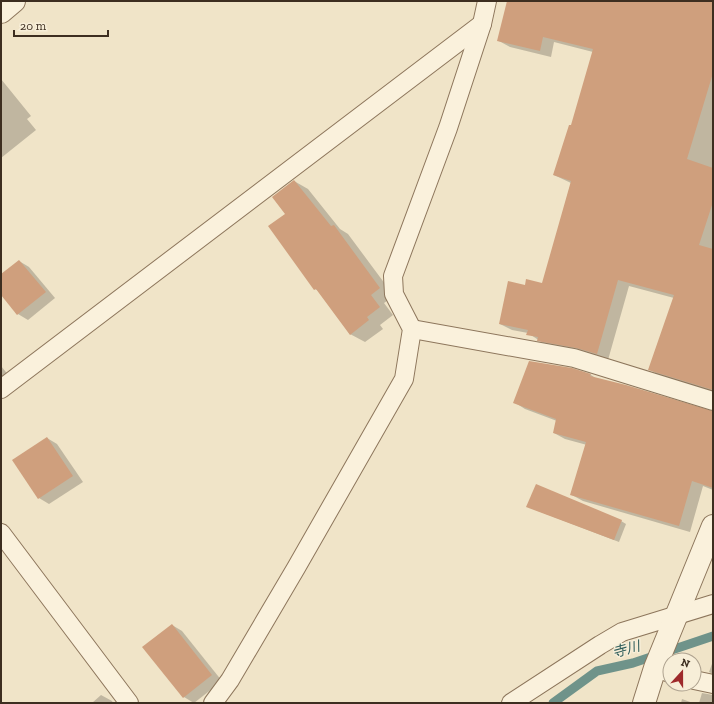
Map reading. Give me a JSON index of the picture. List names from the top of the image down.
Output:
{
  "water": ["寺川"],
  "scale_bar": "20 m",
  "north": "top"
}
